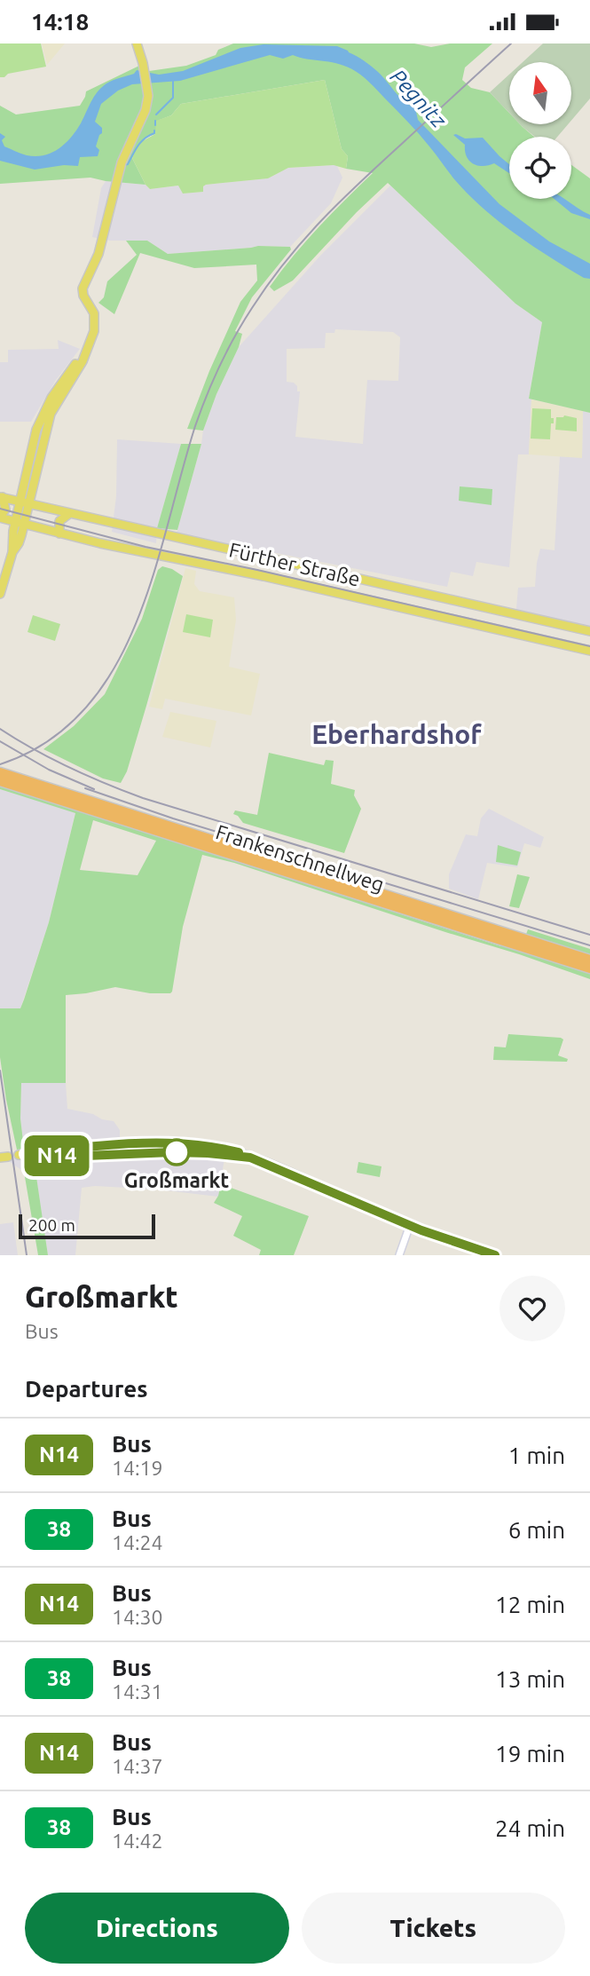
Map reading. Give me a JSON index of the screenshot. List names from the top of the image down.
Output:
{
  "streets": {
    "highway": ["Frankenschnellweg"],
    "main road": ["Fürther Straße"]
  },
  "districts": ["Eberhardshof"],
  "water": ["Pegnitz"],
  "places": ["Großmarkt"],
  "lines": ["bus line N14"],
  "scale_bar": "200 m",
  "north": "top",
  "page": {
    "status": "14:18",
    "on_map": "N14",
    "scale": "200 m",
    "heading": [
      ["Großmarkt", "Bus"],
      "Departures"
    ],
    "list": [
      {
        "mark": "N14",
        "name": "Bus",
        "note": "14:19",
        "value": "1 min"
      },
      {
        "mark": "38",
        "name": "Bus",
        "note": "14:24",
        "value": "6 min"
      },
      {
        "mark": "N14",
        "name": "Bus",
        "note": "14:30",
        "value": "12 min"
      },
      {
        "mark": "38",
        "name": "Bus",
        "note": "14:31",
        "value": "13 min"
      },
      {
        "mark": "N14",
        "name": "Bus",
        "note": "14:37",
        "value": "19 min"
      },
      {
        "mark": "38",
        "name": "Bus",
        "note": "14:42",
        "value": "24 min"
      }
    ],
    "buttons": ["Directions", "Tickets"]
  }
}
